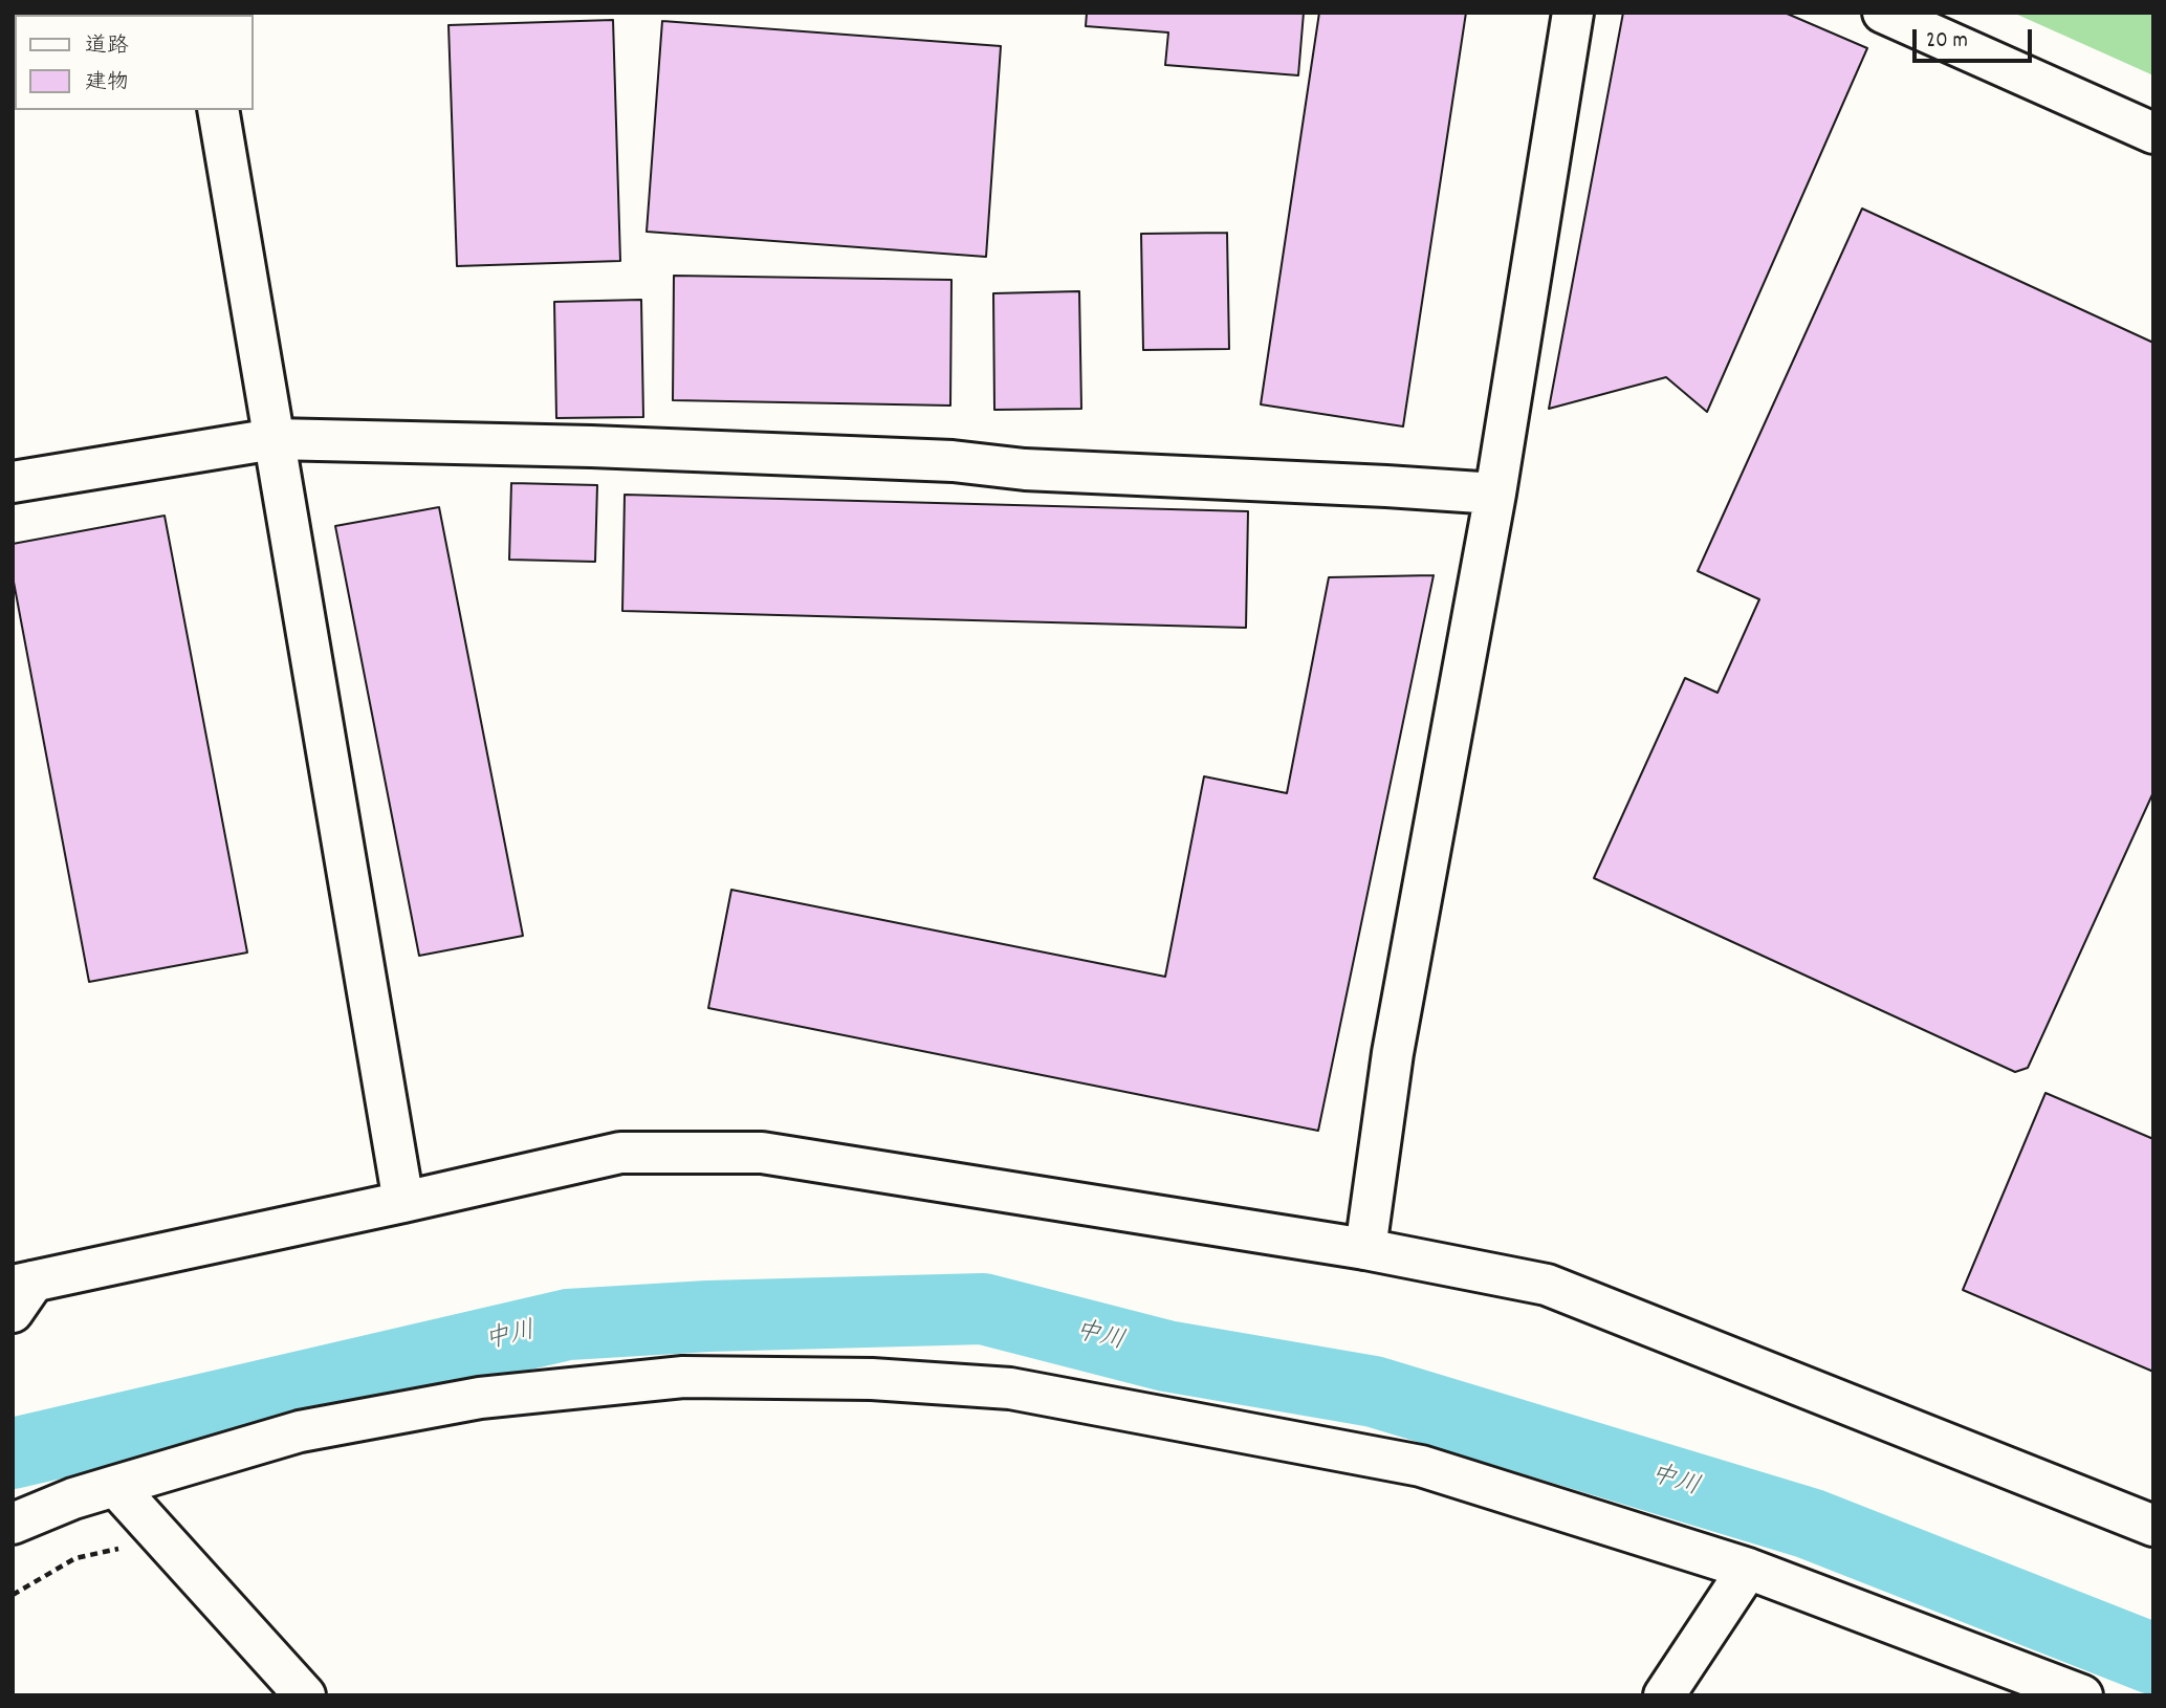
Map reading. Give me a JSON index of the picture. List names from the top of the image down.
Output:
{
  "water": ["中川"],
  "legend": ["道路", "建物"],
  "scale_bar": "20 m"
}
